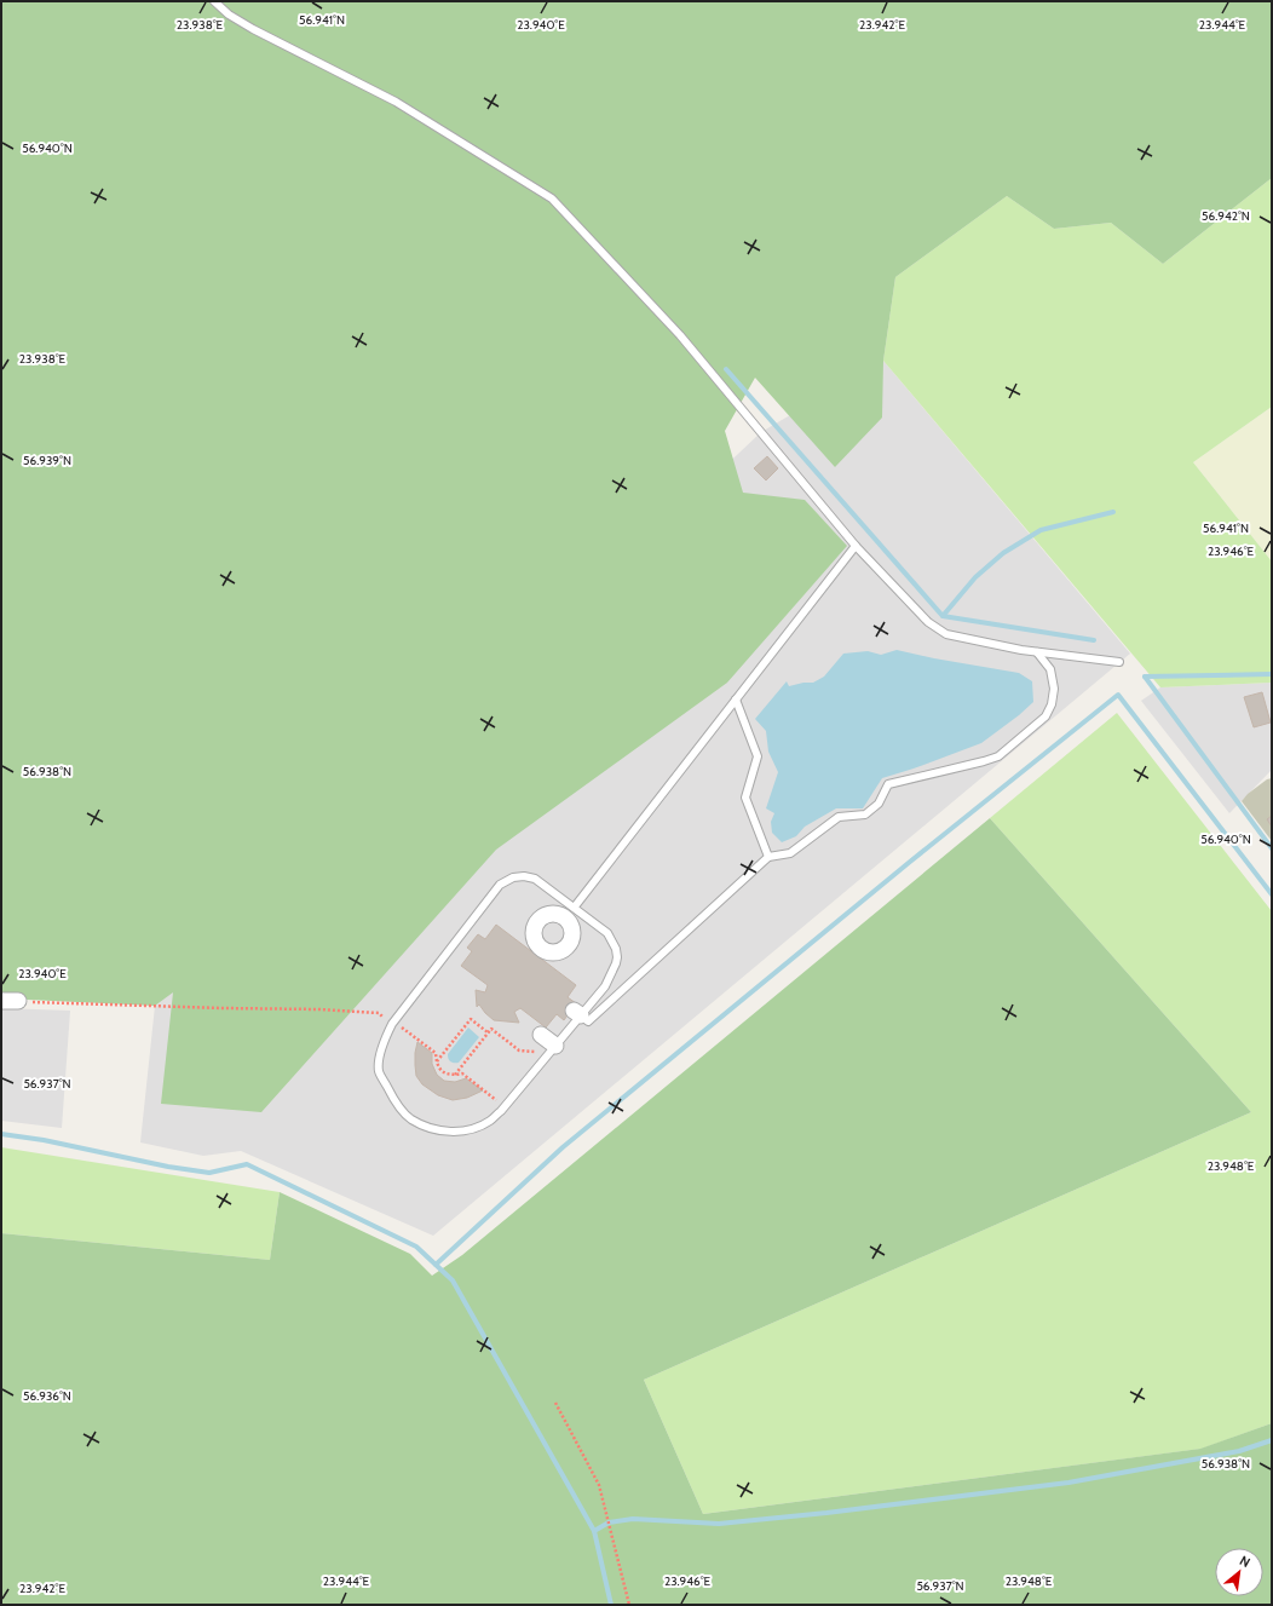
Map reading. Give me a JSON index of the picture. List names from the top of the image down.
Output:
{
  "north": "top right",
  "coordinates": [
    "56.941°N",
    "23.938°E",
    "23.940°E",
    "23.942°E",
    "23.944°E",
    "56.940°N",
    "56.942°N",
    "56.939°N",
    "23.946°E",
    "56.938°N",
    "56.937°N",
    "23.948°E",
    "56.936°N"
  ]
}
